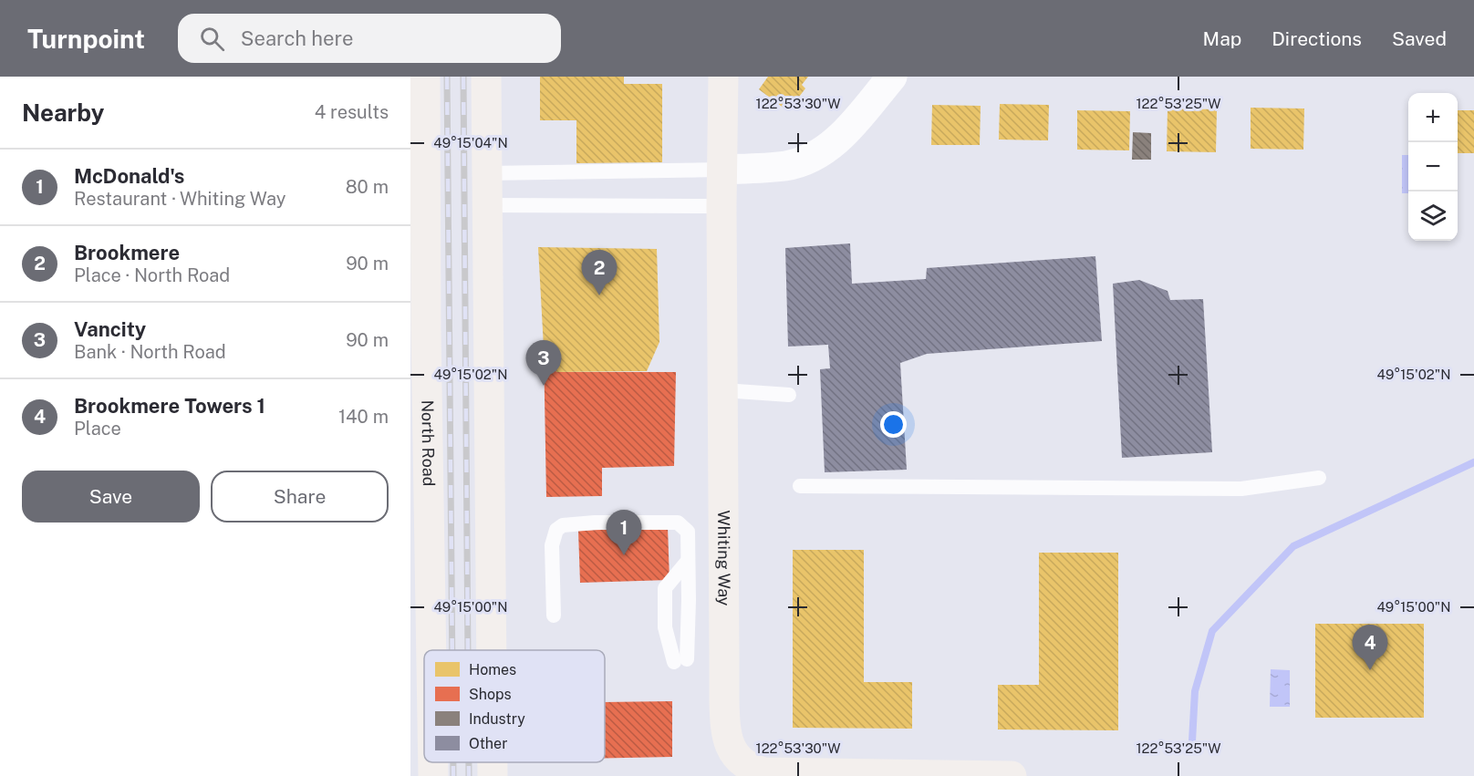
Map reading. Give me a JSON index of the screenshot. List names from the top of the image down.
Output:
{
  "streets": {
    "main road": ["North Road", "Whiting Way"]
  },
  "legend": [
    "Homes",
    "Shops",
    "Industry",
    "Other"
  ],
  "page": {
    "header": "Turnpoint",
    "search": "Search here",
    "nav": ["Map", "Directions", "Saved"],
    "heading": ["Nearby", "4 results"],
    "map_buttons": ["+", "−"],
    "list": [
      {
        "mark": "1",
        "name": "McDonald's",
        "note": "Restaurant · Whiting Way",
        "value": "80 m"
      },
      {
        "mark": "2",
        "name": "Brookmere",
        "note": "Place · North Road",
        "value": "90 m"
      },
      {
        "mark": "3",
        "name": "Vancity",
        "note": "Bank · North Road",
        "value": "90 m"
      },
      {
        "mark": "4",
        "name": "Brookmere Towers 1",
        "note": "Place",
        "value": "140 m"
      }
    ],
    "pins": [
      "2",
      "3",
      "1",
      "4"
    ],
    "buttons": ["Save", "Share"]
  },
  "coordinates": [
    "122°53'30\"W",
    "122°53'25\"W",
    "49°15'04\"N",
    "49°15'02\"N",
    "49°15'00\"N"
  ]
}
